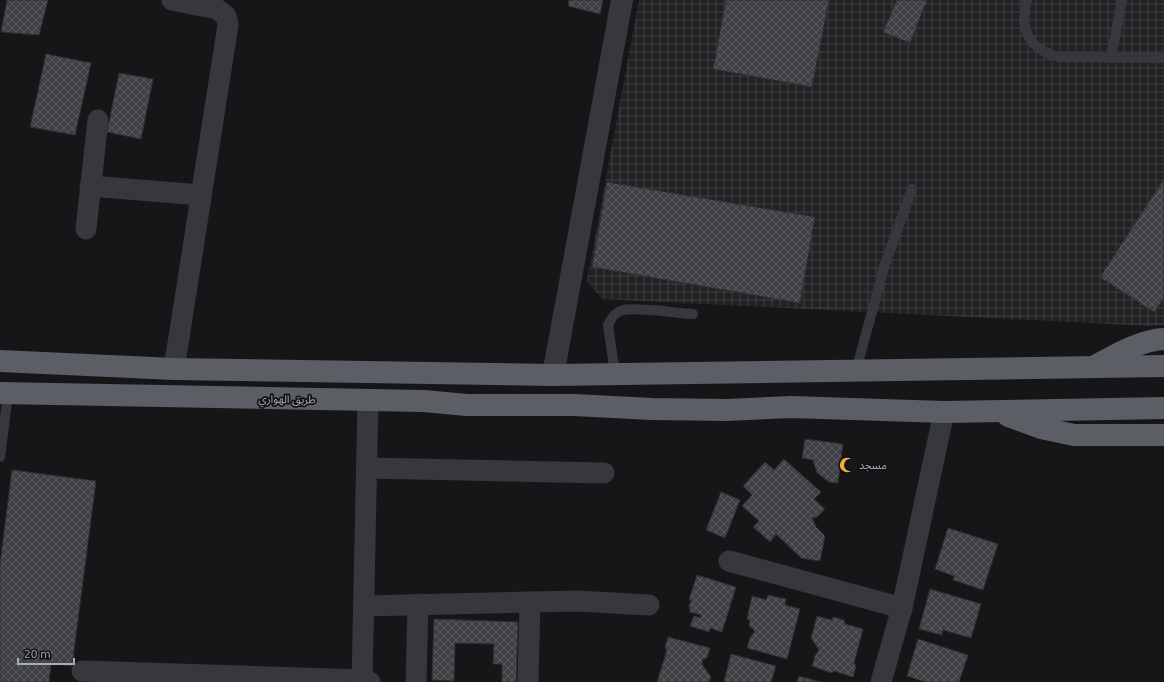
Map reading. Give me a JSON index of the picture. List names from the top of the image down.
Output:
{
  "streets": {
    "highway": ["طريق الهواري"]
  },
  "places": {
    "mosque": ["مسجد"]
  },
  "scale_bar": "20 m"
}
